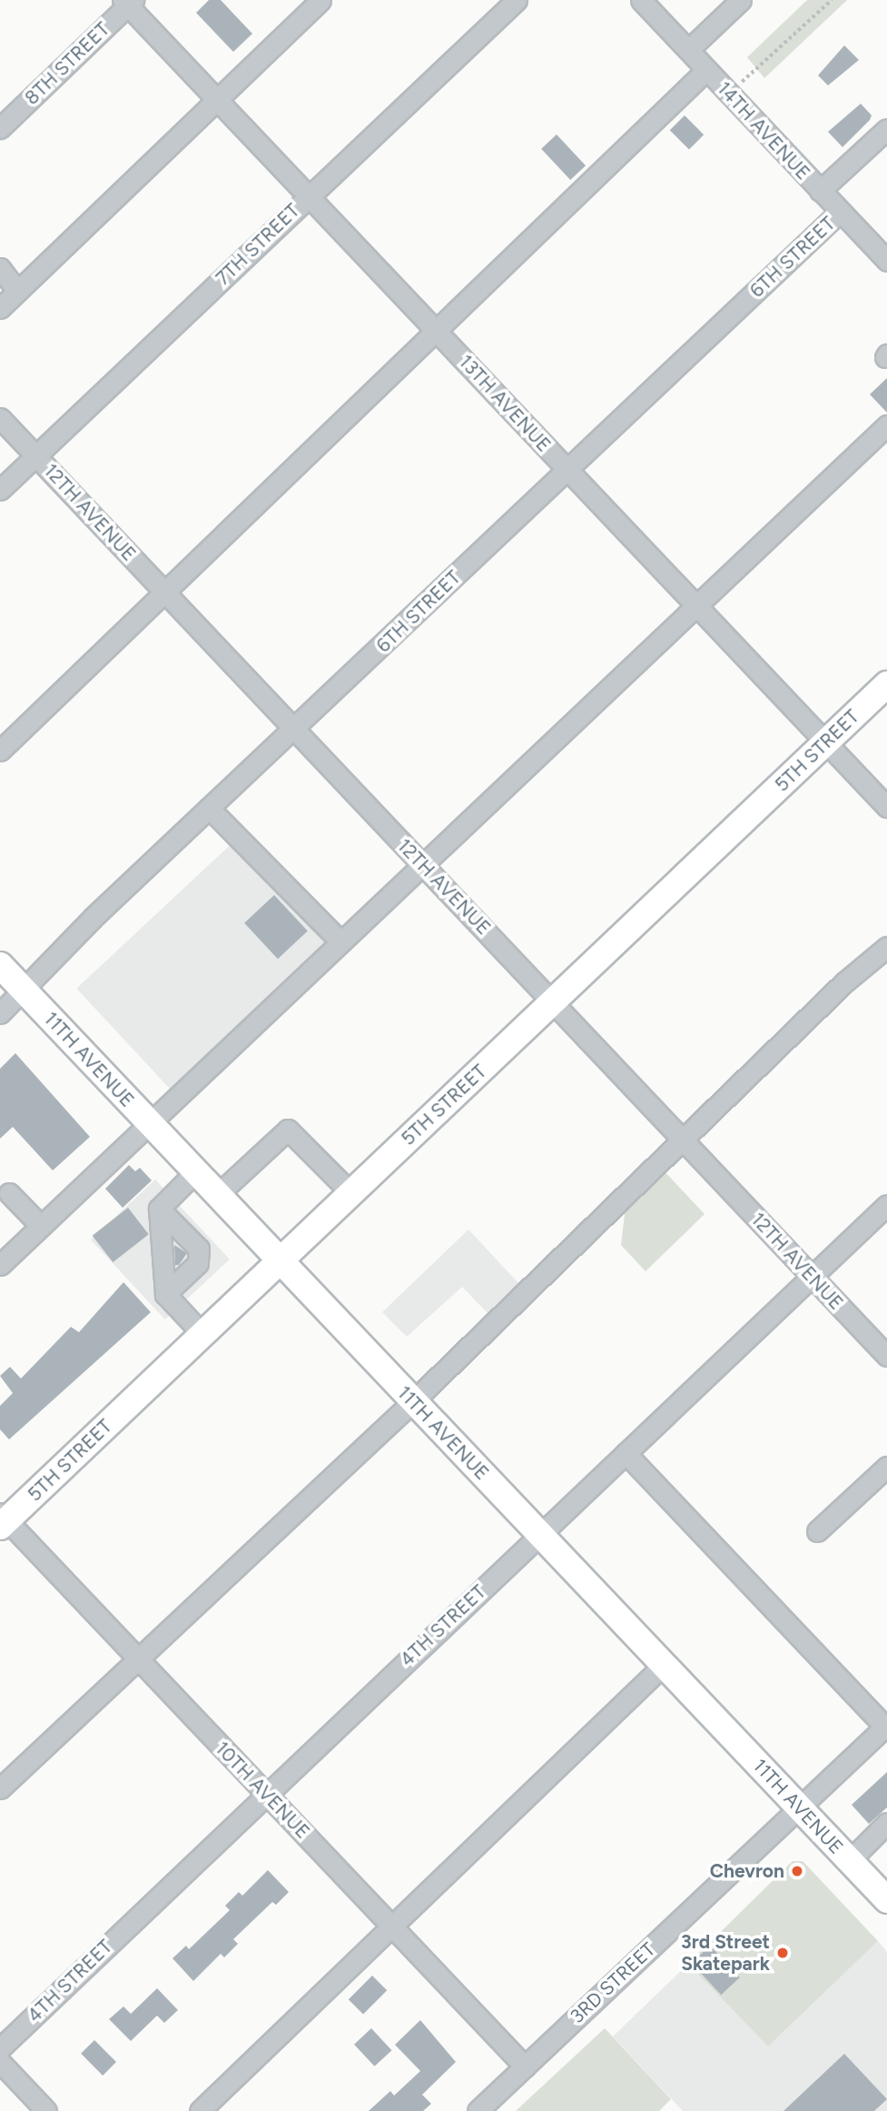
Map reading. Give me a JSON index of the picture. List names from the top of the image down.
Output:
{
  "streets": {
    "main road": ["5TH STREET", "11TH AVENUE"],
    "street": [
      "8TH STREET",
      "14TH AVENUE",
      "7TH STREET",
      "6TH STREET",
      "13TH AVENUE",
      "12TH AVENUE",
      "4TH STREET",
      "10TH AVENUE",
      "3RD STREET"
    ]
  },
  "crossings": [
    ["8TH STREET", "13TH AVENUE"],
    ["14TH AVENUE", "6TH STREET"],
    ["7TH STREET", "13TH AVENUE"],
    ["7TH STREET", "12TH AVENUE"],
    ["6TH STREET", "13TH AVENUE"],
    ["6TH STREET", "12TH AVENUE"],
    ["6TH STREET", "11TH AVENUE"],
    ["13TH AVENUE", "5TH STREET"],
    ["12TH AVENUE", "5TH STREET"],
    ["12TH AVENUE", "4TH STREET"],
    ["5TH STREET", "11TH AVENUE"],
    ["5TH STREET", "10TH AVENUE"],
    ["11TH AVENUE", "4TH STREET"],
    ["11TH AVENUE", "3RD STREET"],
    ["4TH STREET", "10TH AVENUE"],
    ["10TH AVENUE", "3RD STREET"]
  ],
  "places": ["Chevron", "3rd Street Skatepark"]
}
